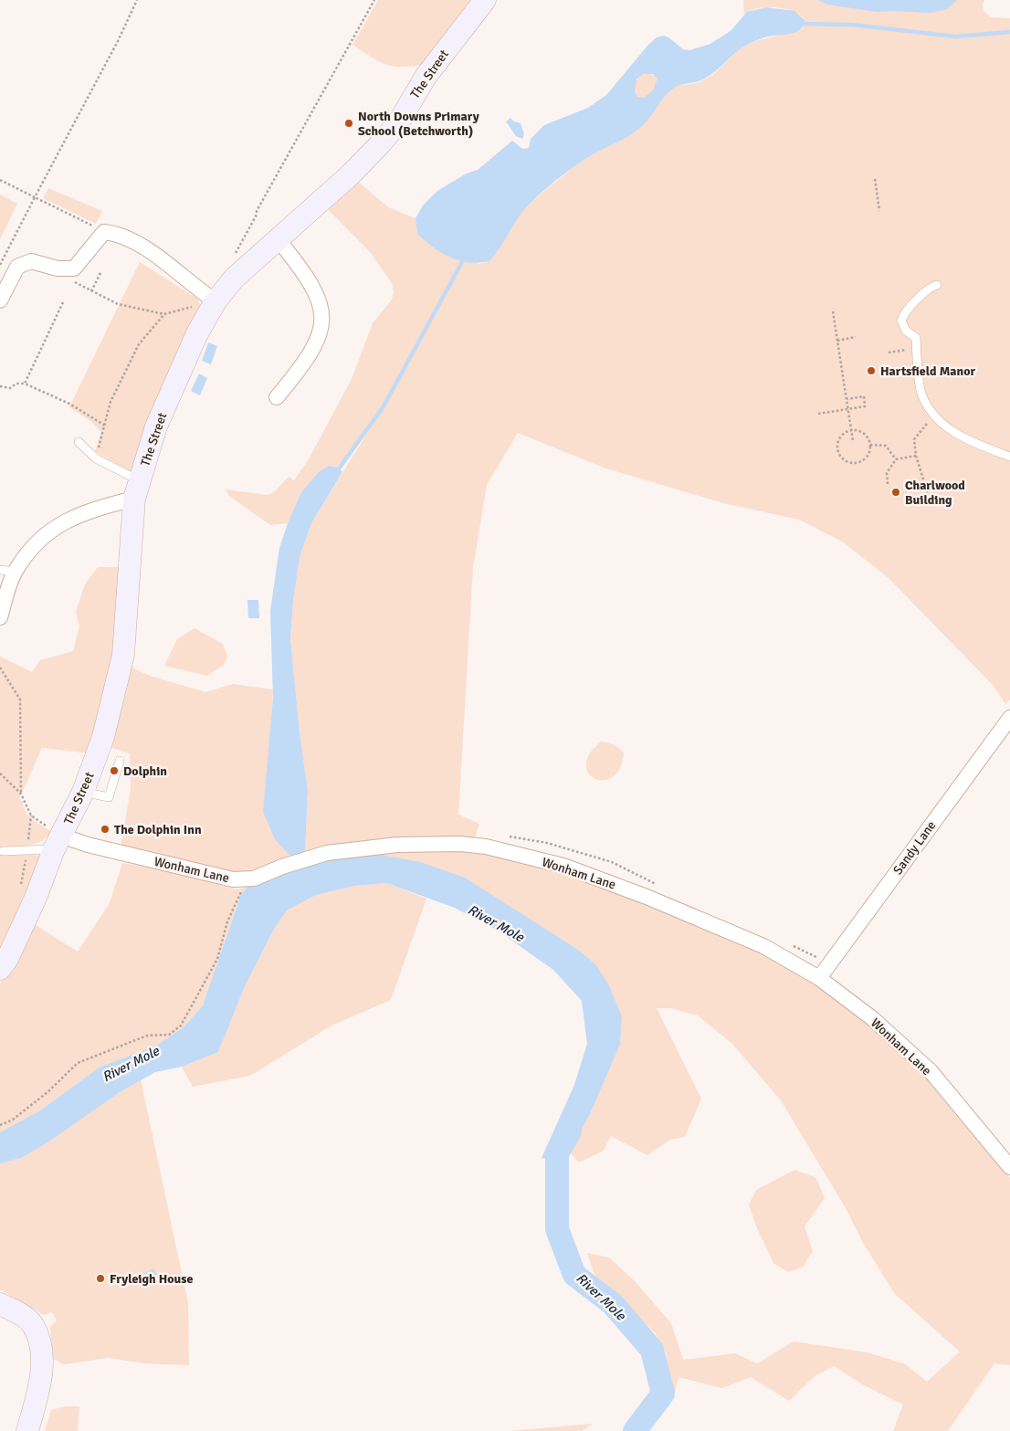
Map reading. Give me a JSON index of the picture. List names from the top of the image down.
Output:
{
  "streets": {
    "street": ["The Street", "Sandy Lane", "Wonham Lane"]
  },
  "crossings": [
    ["The Street", "Wonham Lane"],
    ["Sandy Lane", "Wonham Lane"]
  ],
  "water": ["River Mole"],
  "places": [
    "North Downs Primary School (Betchworth)",
    "Hartsfield Manor",
    "Charlwood Building",
    "Dolphin",
    "The Dolphin Inn",
    "Fryleigh House"
  ]
}
